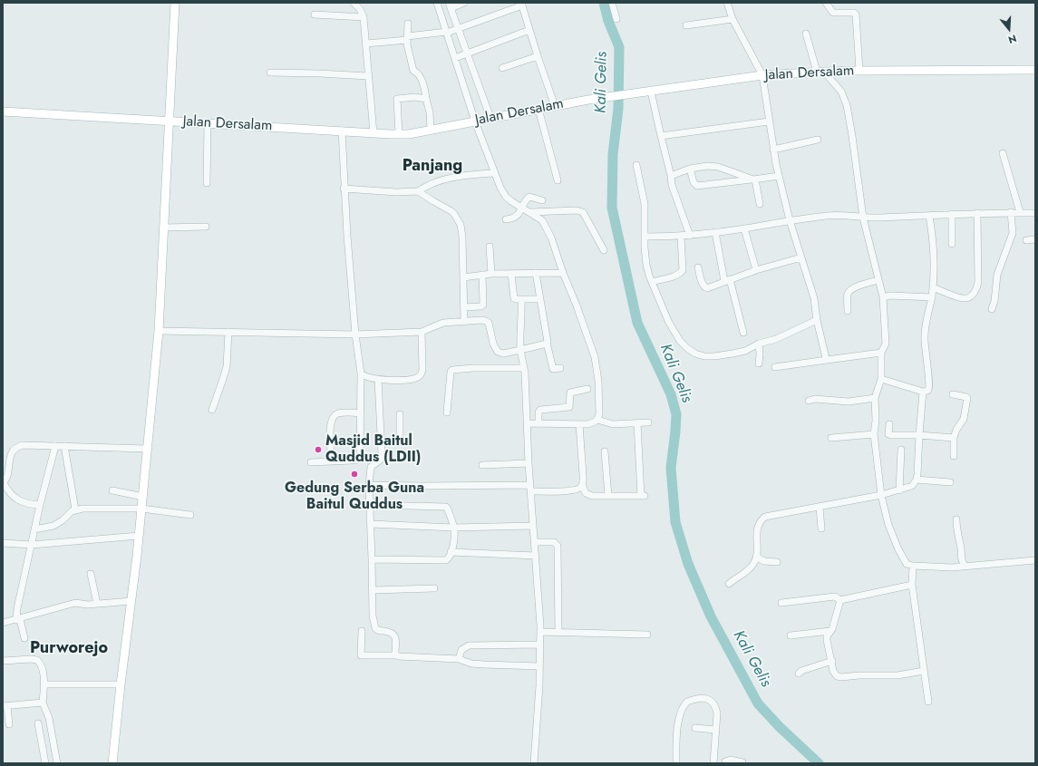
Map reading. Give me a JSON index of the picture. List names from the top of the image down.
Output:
{
  "streets": {
    "main road": ["Jalan Dersalam"]
  },
  "districts": ["Panjang", "Purworejo"],
  "water": ["Kali Gelis"],
  "places": ["Masjid Baitul Quddus (LDII)", "Gedung Serba Guna Baitul Quddus"],
  "north": "bottom"
}
